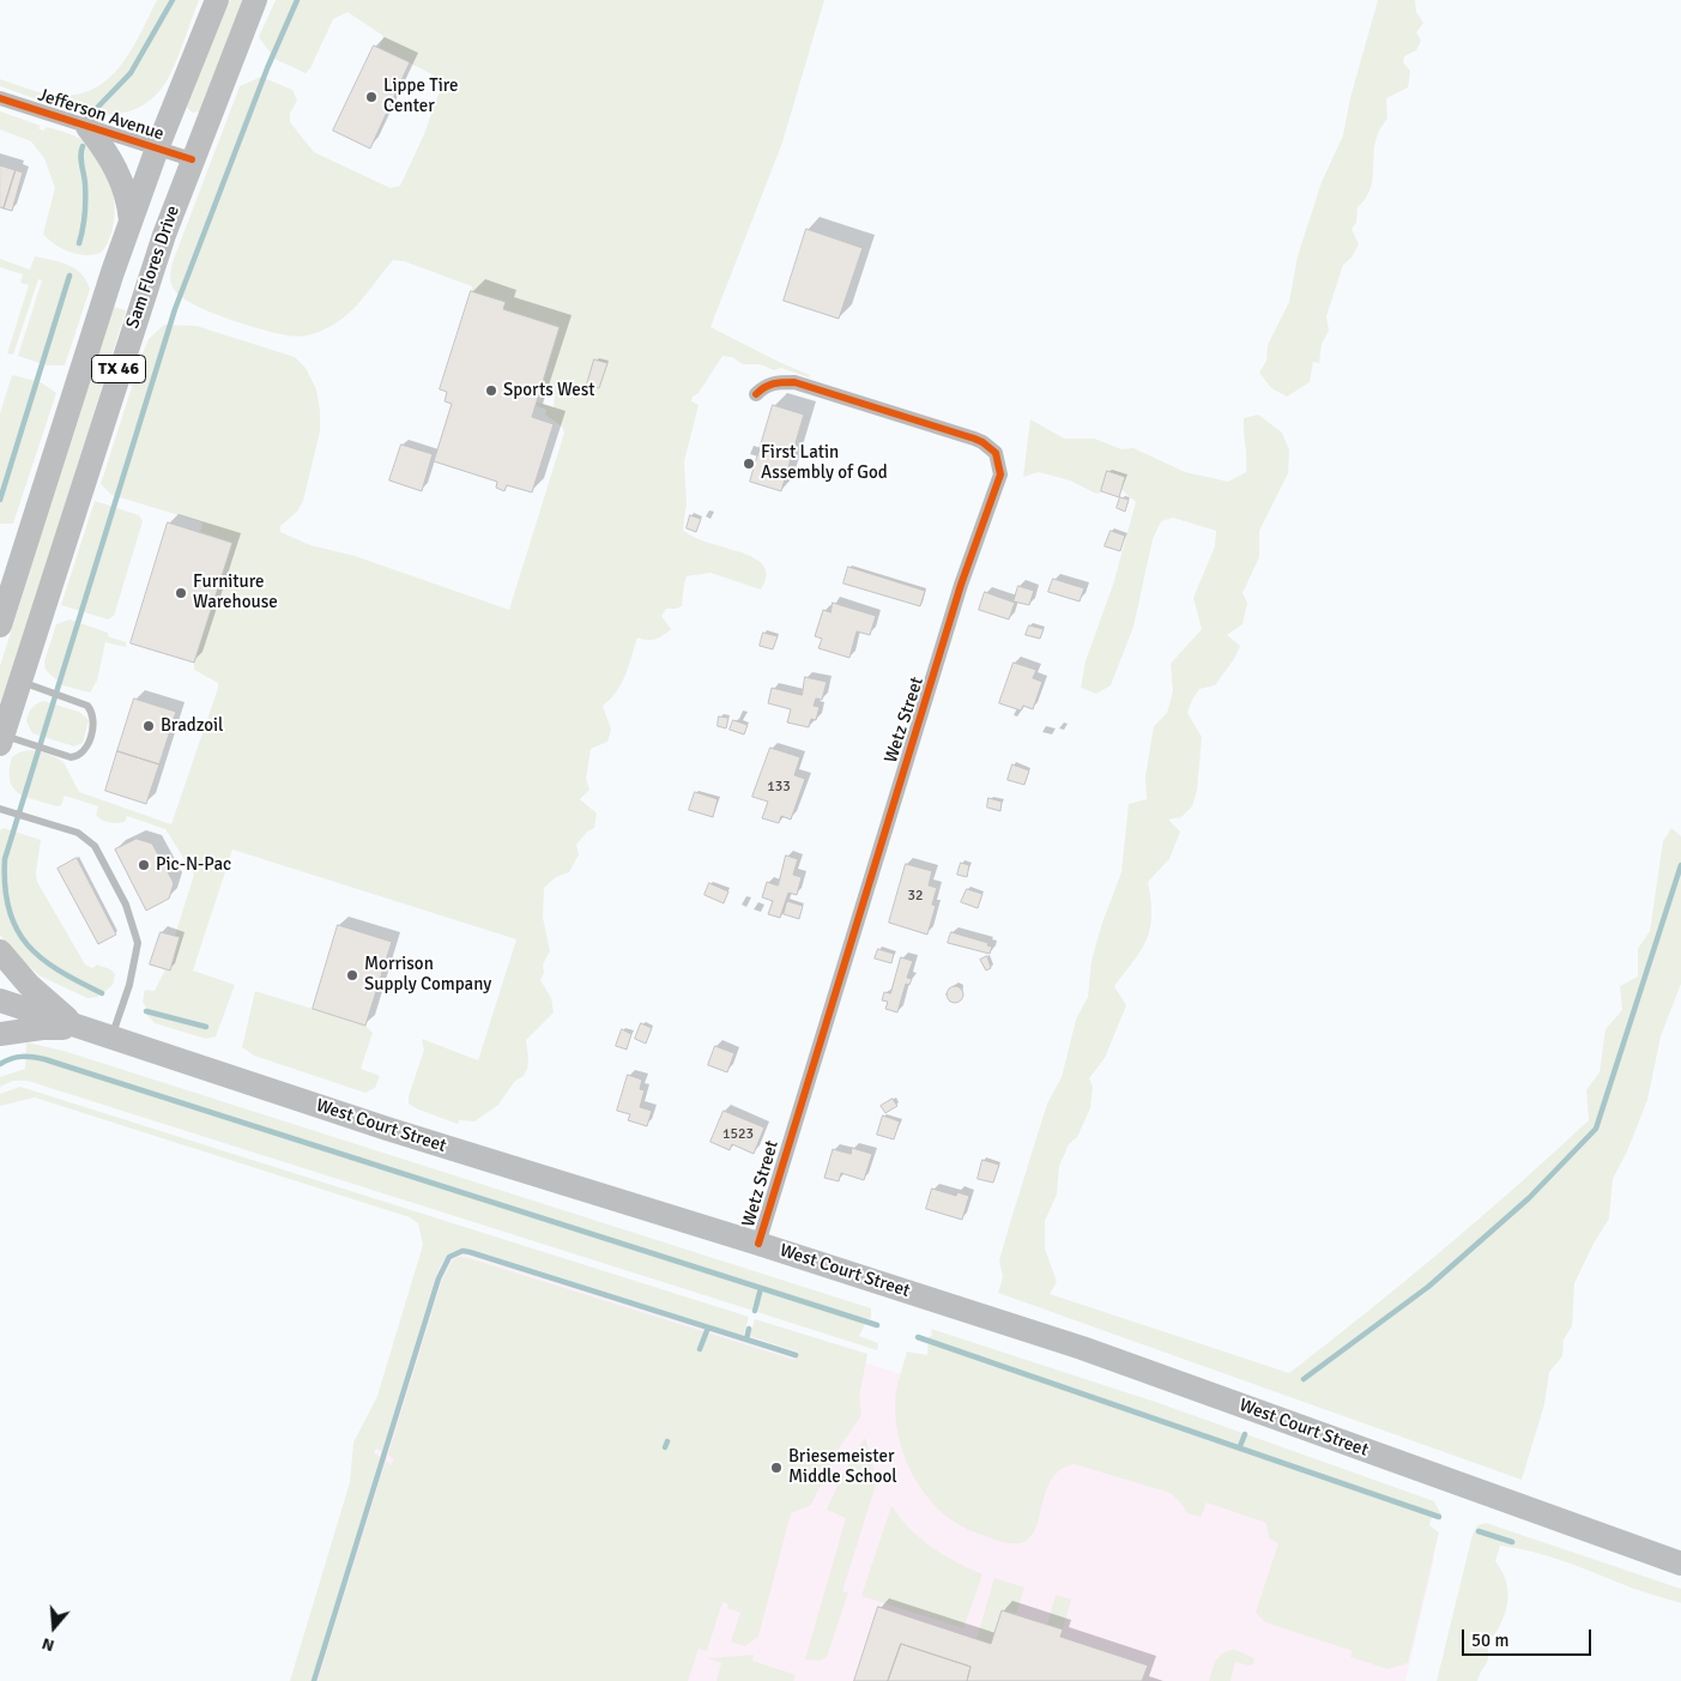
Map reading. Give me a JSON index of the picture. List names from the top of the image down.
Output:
{
  "streets": {
    "main road": ["Sam Flores Drive", "TX 46", "West Court Street"],
    "street": ["Jefferson Avenue", "Wetz Street"]
  },
  "crossings": [
    ["Jefferson Avenue", "Sam Flores Drive"],
    ["Wetz Street", "West Court Street"]
  ],
  "places": [
    "Lippe Tire Center",
    "Sports West",
    "First Latin Assembly of God",
    "Furniture Warehouse",
    "Bradzoil",
    "Pic-N-Pac",
    "Morrison Supply Company",
    "Briesemeister Middle School"
  ],
  "house_numbers": ["133", "32", "1523"],
  "scale_bar": "50 m",
  "north": "bottom"
}
